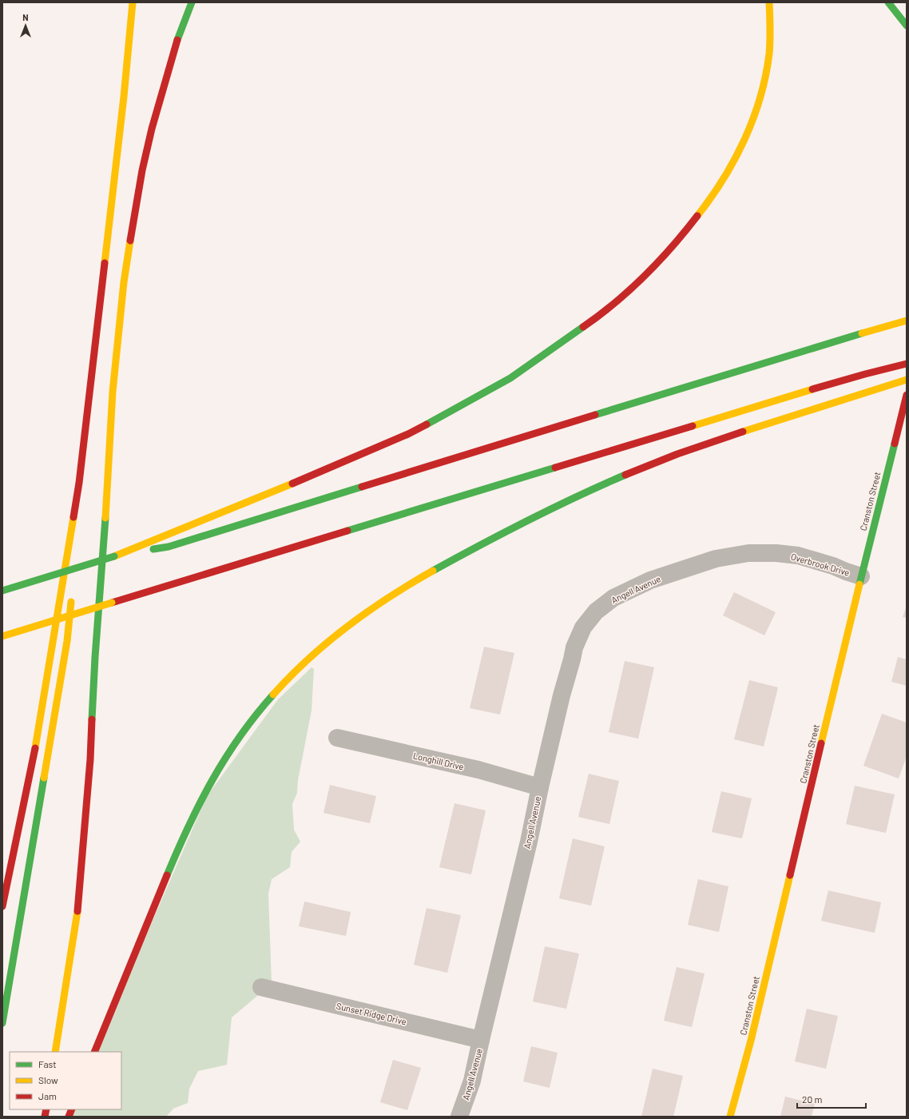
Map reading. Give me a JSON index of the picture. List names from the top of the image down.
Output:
{
  "streets": {
    "main road": ["Cranston Street"],
    "street": [
      "Overbrook Drive",
      "Angell Avenue",
      "Longhill Drive",
      "Sunset Ridge Drive"
    ]
  },
  "crossings": [
    ["Cranston Street", "Overbrook Drive"],
    ["Overbrook Drive", "Angell Avenue"],
    ["Angell Avenue", "Longhill Drive"],
    ["Angell Avenue", "Sunset Ridge Drive"]
  ],
  "legend": ["Fast", "Slow", "Jam"],
  "scale_bar": "20 m",
  "north": "top"
}
